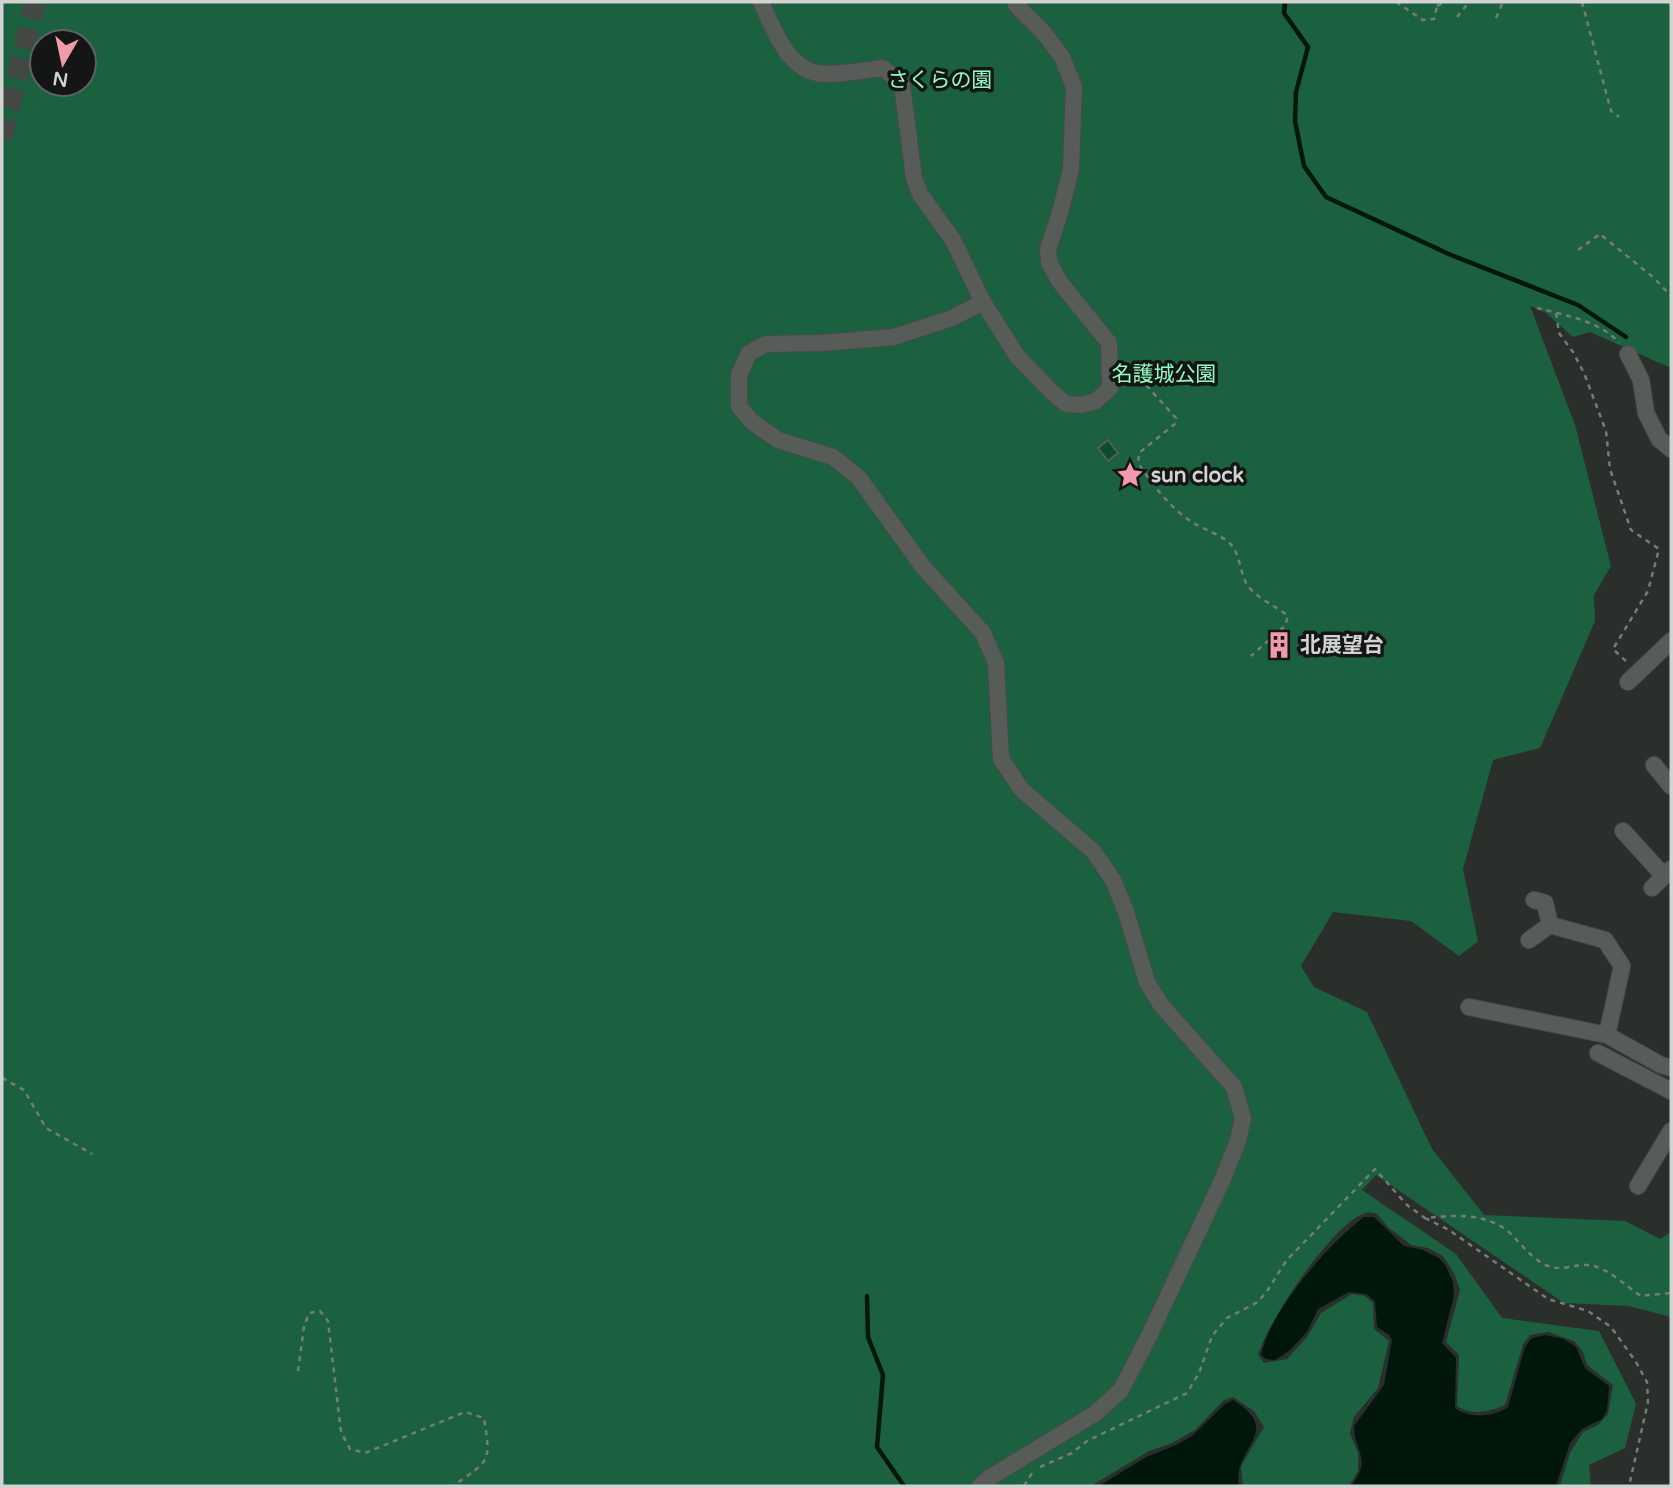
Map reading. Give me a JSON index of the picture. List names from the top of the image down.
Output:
{
  "parks": ["さくらの園", "名護城公園"],
  "places": {
    "place": ["sun clock"],
    "building": ["北展望台"]
  },
  "north": "bottom"
}
